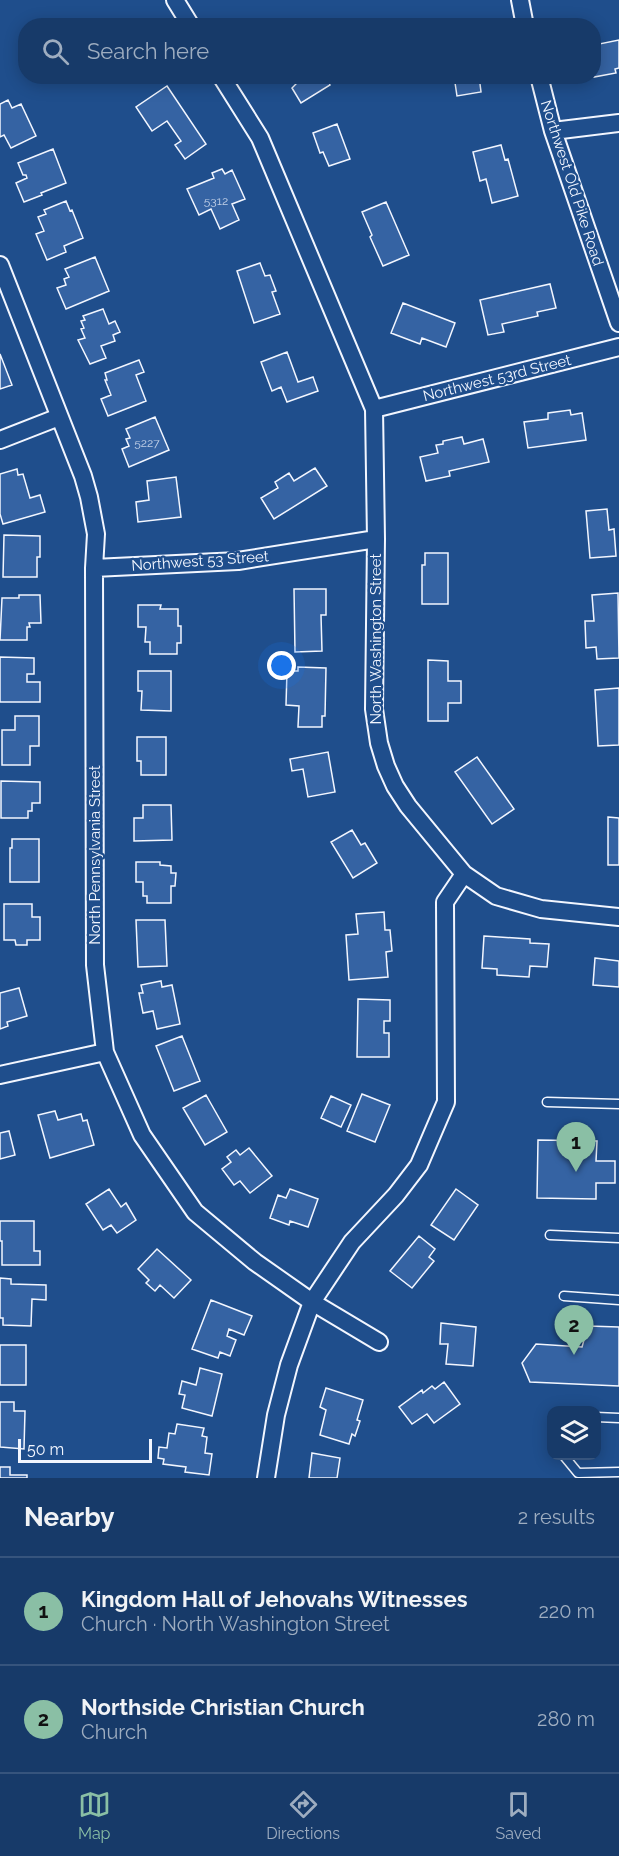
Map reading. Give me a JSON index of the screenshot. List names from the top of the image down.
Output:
{
  "streets": {
    "street": [
      "Northwest Old Pike Road",
      "Northwest 53rd Street",
      "Northwest 53 Street",
      "North Washington Street",
      "North Pennsylvania Street"
    ]
  },
  "crossings": [
    ["Northwest 53rd Street", "North Washington Street"],
    ["Northwest 53 Street", "North Washington Street"],
    ["Northwest 53 Street", "North Pennsylvania Street"]
  ],
  "house_numbers": ["5312", "5227"],
  "scale_bar": "50 m",
  "page": {
    "search": "Search here",
    "pins": ["1", "2"],
    "scale": "50 m",
    "heading": ["Nearby", "2 results"],
    "list": [
      {
        "mark": "1",
        "name": "Kingdom Hall of Jehovahs Witnesses",
        "note": "Church · North Washington Street",
        "value": "220 m"
      },
      {
        "mark": "2",
        "name": "Northside Christian Church",
        "note": "Church",
        "value": "280 m"
      }
    ],
    "nav": ["Map", "Directions", "Saved"]
  }
}
